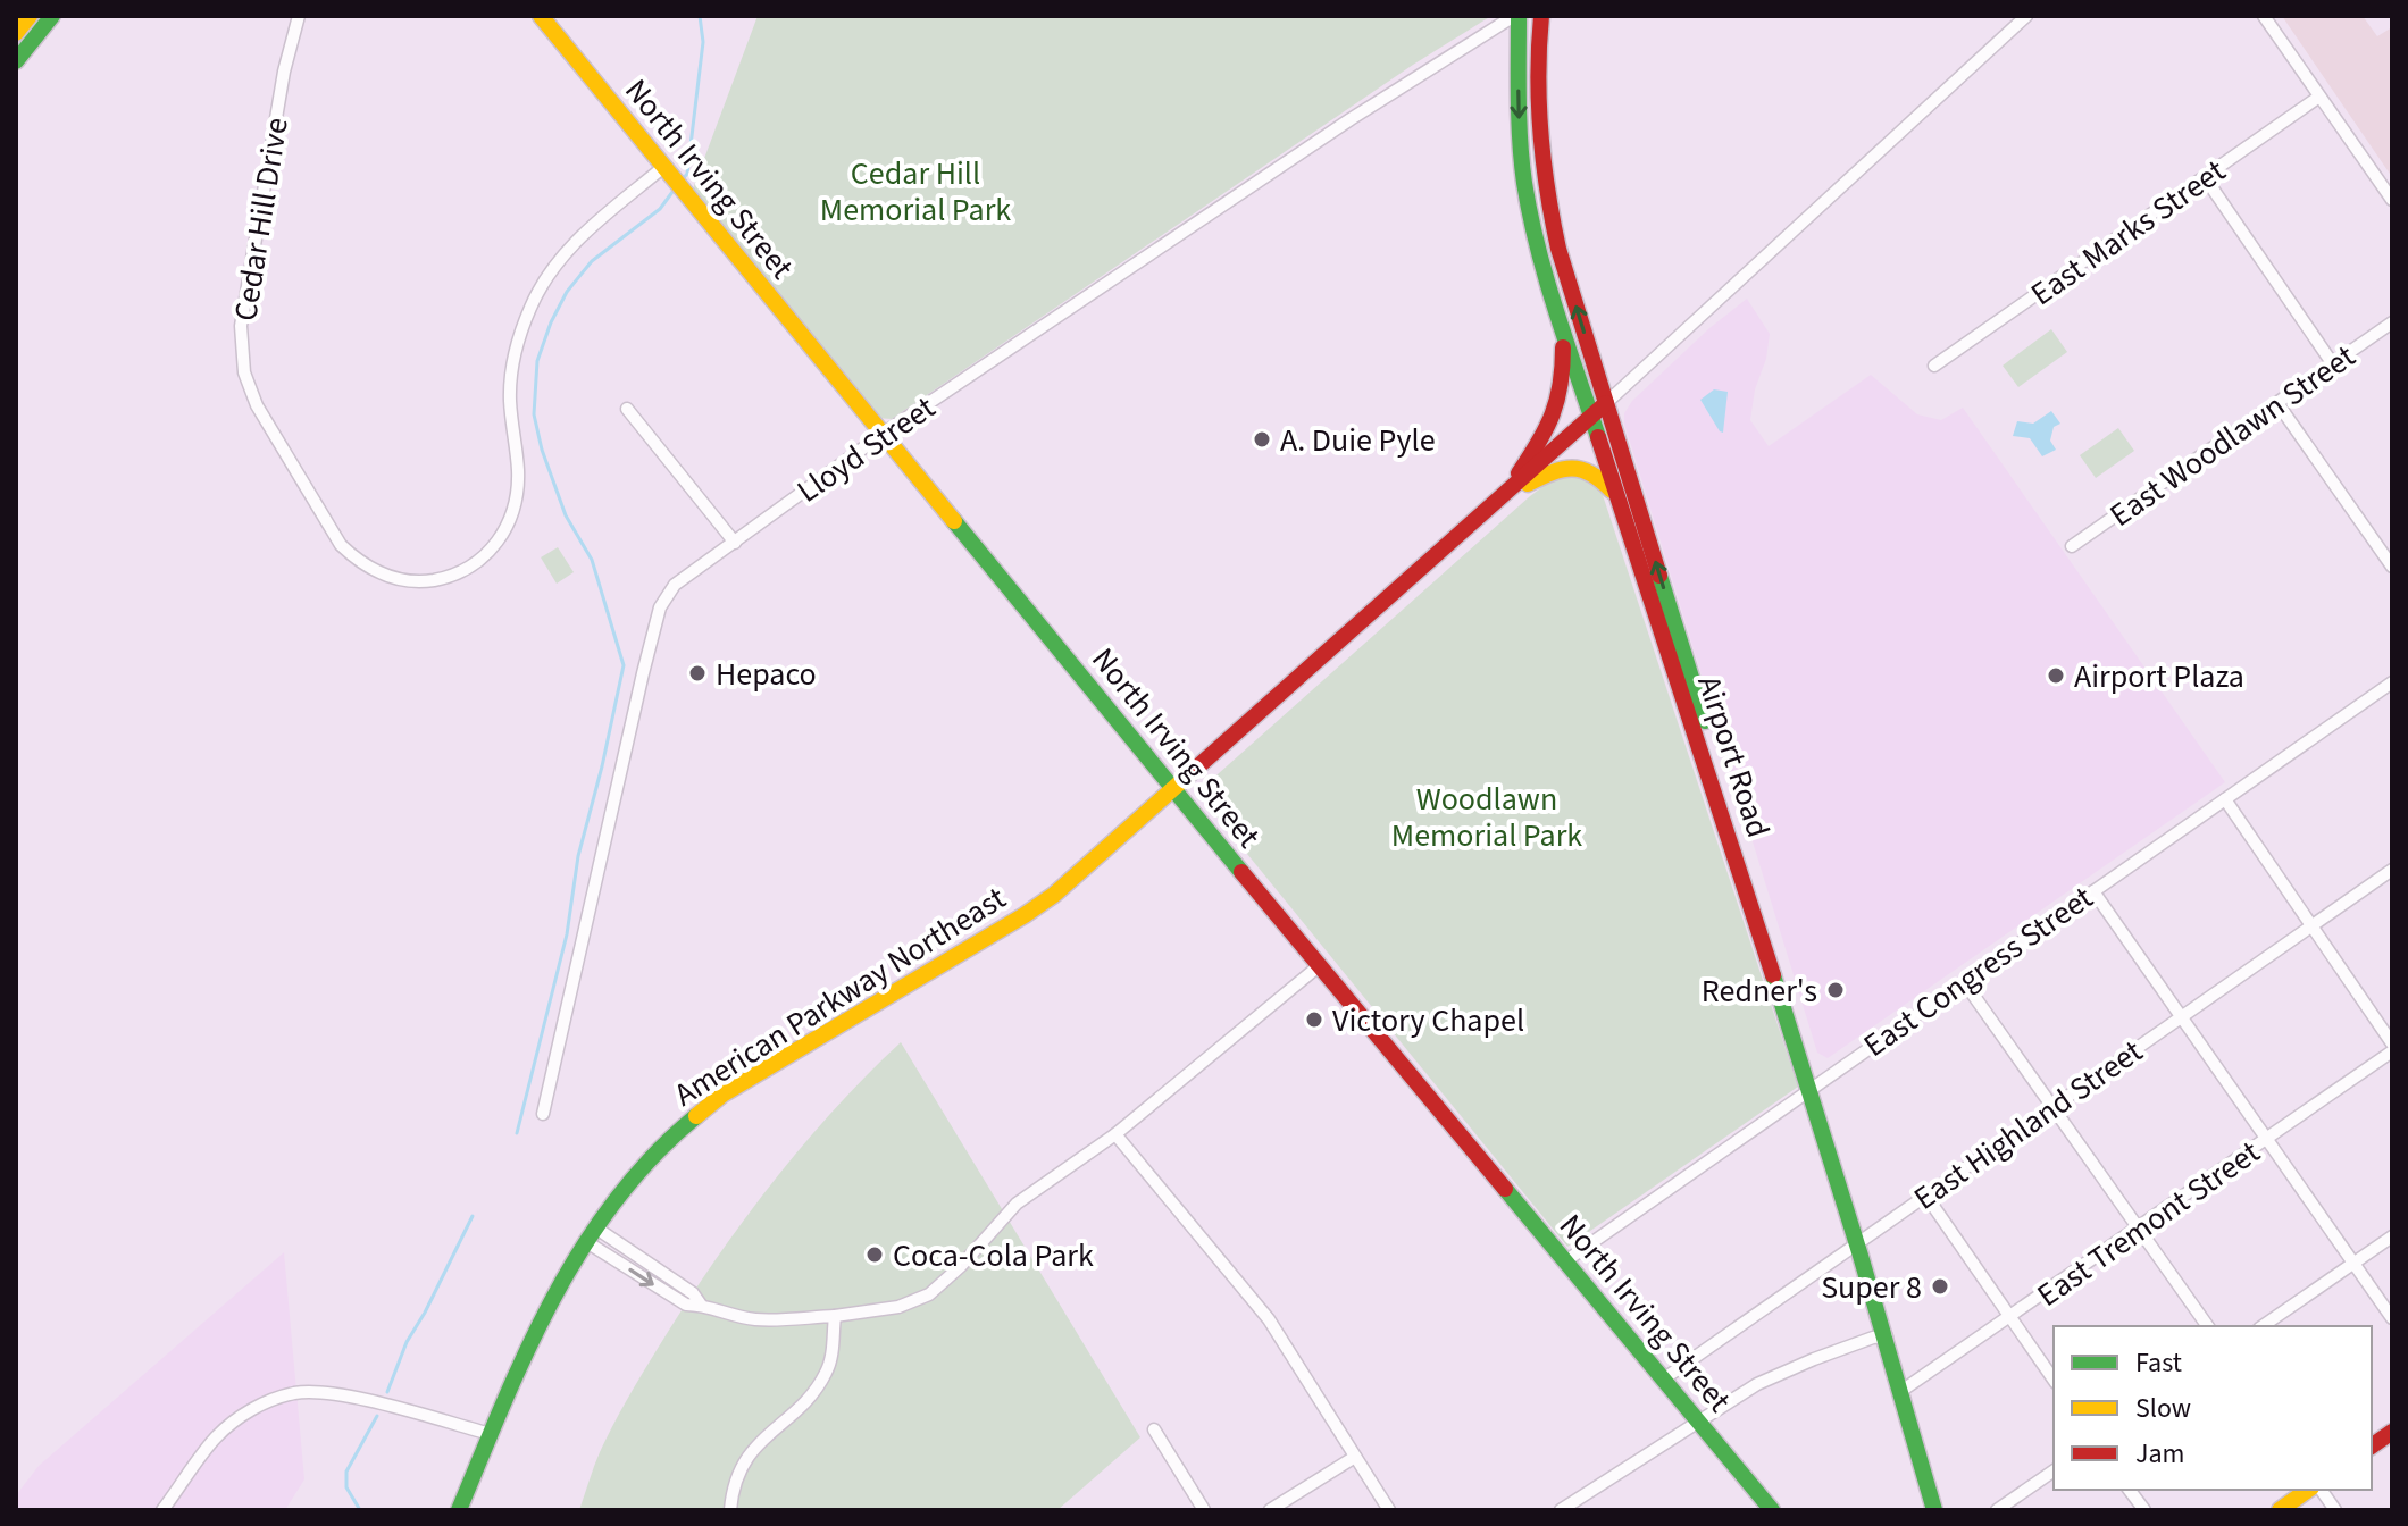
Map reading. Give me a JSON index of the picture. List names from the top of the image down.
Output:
{
  "streets": {
    "main road": ["North Irving Street", "Airport Road", "American Parkway Northeast"],
    "street": [
      "Cedar Hill Drive",
      "East Marks Street",
      "East Woodlawn Street",
      "Lloyd Street",
      "East Congress Street",
      "East Highland Street",
      "East Tremont Street"
    ]
  },
  "crossings": [
    ["North Irving Street", "Cedar Hill Drive"],
    ["North Irving Street", "Lloyd Street"],
    ["North Irving Street", "East Congress Street"],
    ["North Irving Street", "American Parkway Northeast"],
    ["North Irving Street", "East Highland Street"],
    ["Lloyd Street", "Airport Road"],
    ["Airport Road", "East Congress Street"],
    ["Airport Road", "East Highland Street"],
    ["Airport Road", "East Tremont Street"]
  ],
  "parks": ["Cedar Hill Memorial Park", "Woodlawn Memorial Park"],
  "places": [
    "A. Duie Pyle",
    "Hepaco",
    "Airport Plaza",
    "Redner's",
    "Victory Chapel",
    "Coca-Cola Park",
    "Super 8"
  ],
  "legend": ["Fast", "Slow", "Jam"]
}
